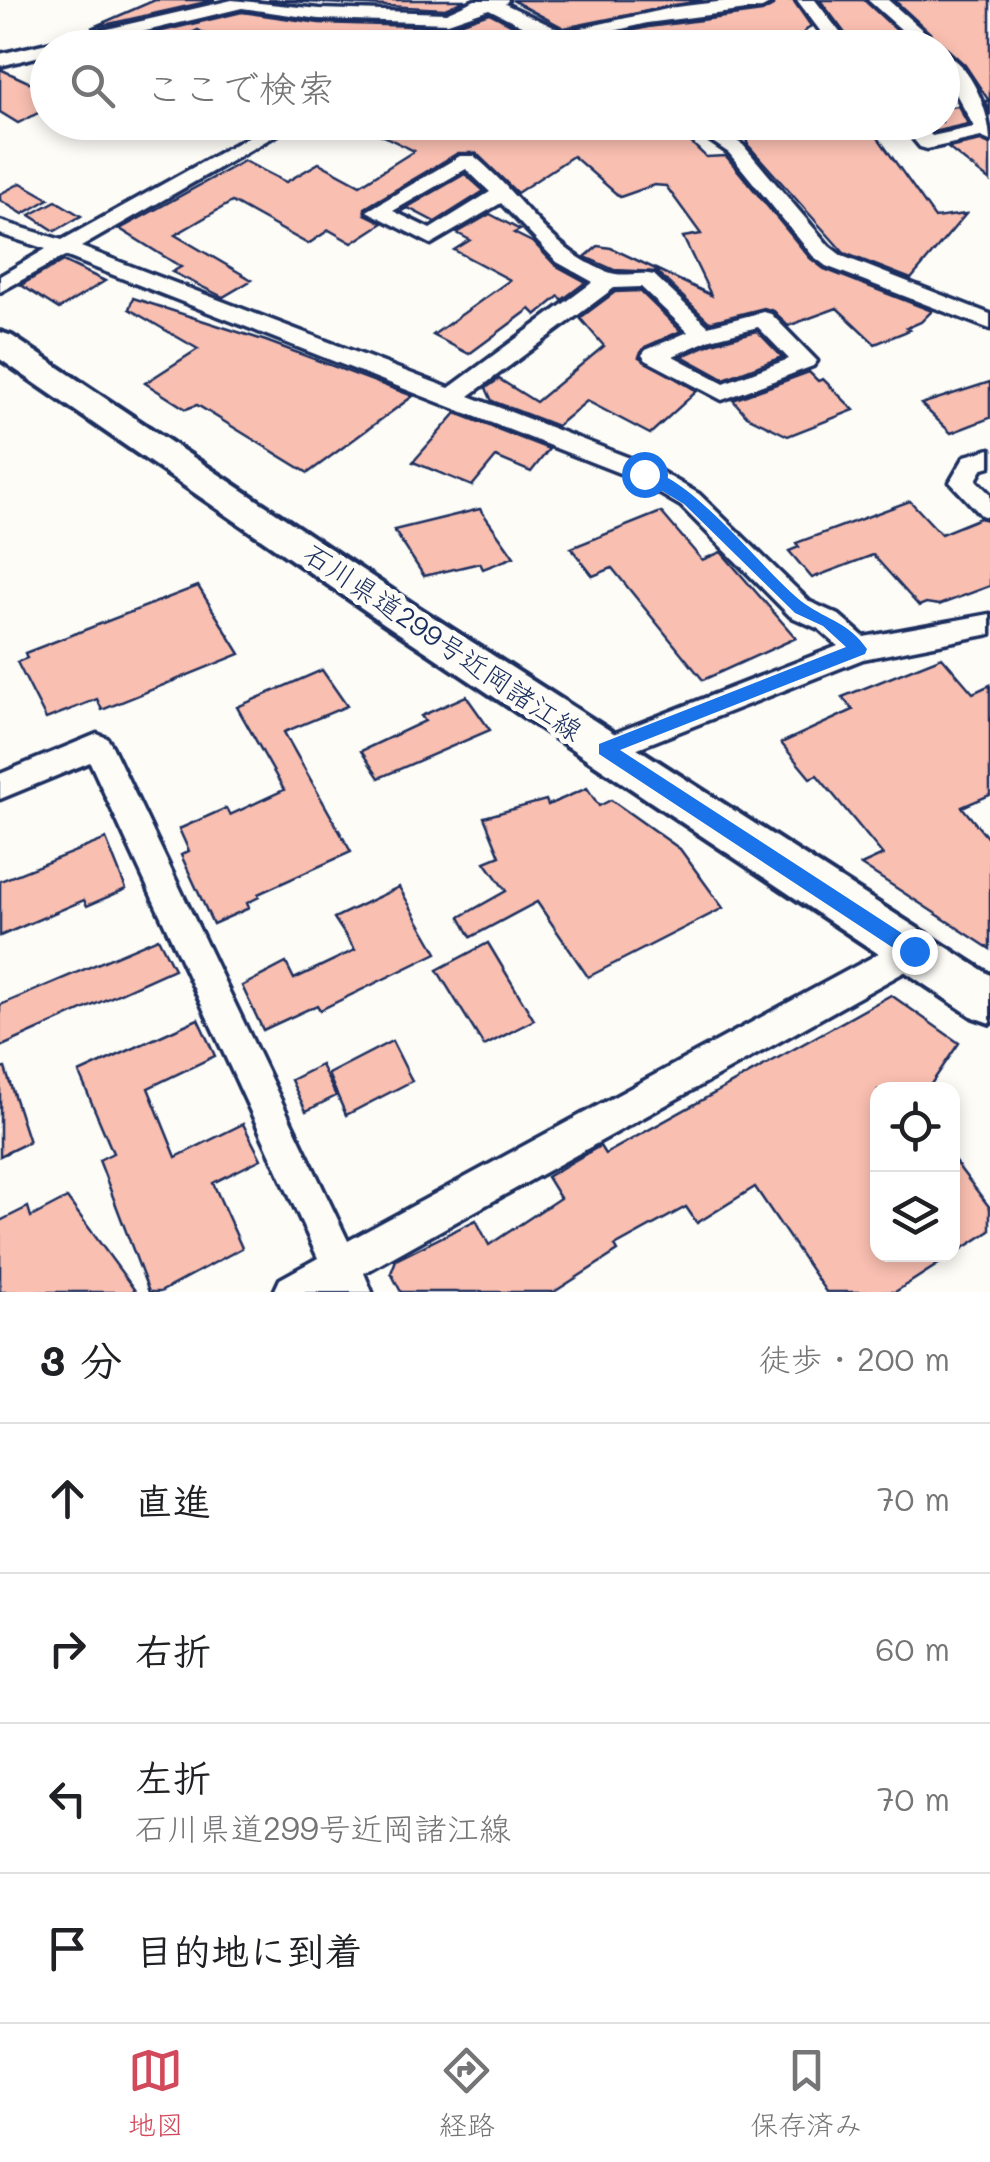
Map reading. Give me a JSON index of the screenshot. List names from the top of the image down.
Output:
{
  "streets": {
    "main road": ["石川県道299号近岡諸江線"]
  },
  "page": {
    "search": "ここで検索",
    "heading": ["3 分", "徒歩 · 200 m"],
    "list": [
      ["直進", "70 m"],
      ["右折", "60 m"],
      ["左折", "石川県道299号近岡諸江線", "70 m"],
      "目的地に到着"
    ],
    "nav": ["地図", "経路", "保存済み"]
  }
}
